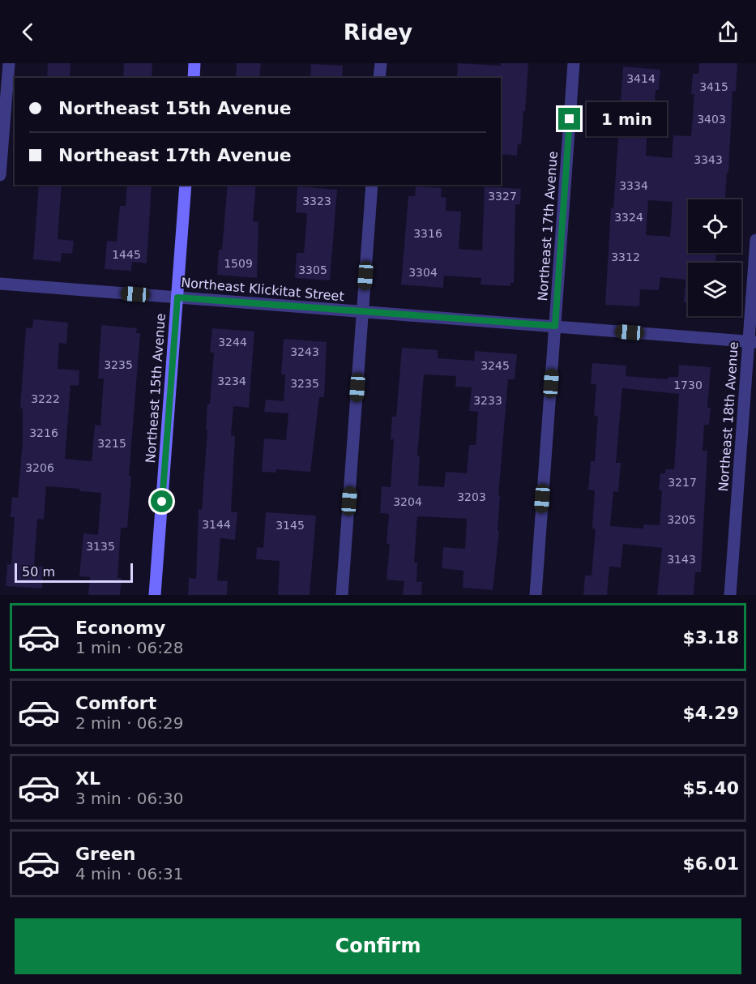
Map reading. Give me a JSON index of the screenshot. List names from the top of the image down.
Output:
{
  "streets": {
    "street": [
      "Northeast 17th Avenue",
      "Northeast Klickitat Street",
      "Northeast 15th Avenue",
      "Northeast 18th Avenue"
    ]
  },
  "crossings": [
    ["Northeast 17th Avenue", "Northeast Klickitat Street"],
    ["Northeast Klickitat Street", "Northeast 15th Avenue"],
    ["Northeast Klickitat Street", "Northeast 18th Avenue"]
  ],
  "house_numbers": [
    "3414",
    "3415",
    "3403",
    "3343",
    "3334",
    "3327",
    "3323",
    "3324",
    "3316",
    "1445",
    "3312",
    "1509",
    "3305",
    "3304",
    "3244",
    "3243",
    "3235",
    "3245",
    "3234",
    "3235",
    "1730",
    "3222",
    "3233",
    "3216",
    "3215",
    "3206",
    "3217",
    "3203",
    "3204",
    "3205",
    "3144",
    "3145",
    "3135",
    "3143"
  ],
  "scale_bar": "50 m",
  "page": {
    "header": "Ridey",
    "banner": ["Northeast 15th Avenue", "Northeast 17th Avenue"],
    "bubble": "1 min",
    "scale": "50 m",
    "list": [
      {
        "name": "Economy",
        "note": "1 min · 06:28",
        "value": "$3.18"
      },
      {
        "name": "Comfort",
        "note": "2 min · 06:29",
        "value": "$4.29"
      },
      {
        "name": "XL",
        "note": "3 min · 06:30",
        "value": "$5.40"
      },
      {
        "name": "Green",
        "note": "4 min · 06:31",
        "value": "$6.01"
      }
    ],
    "buttons": "Confirm"
  }
}
